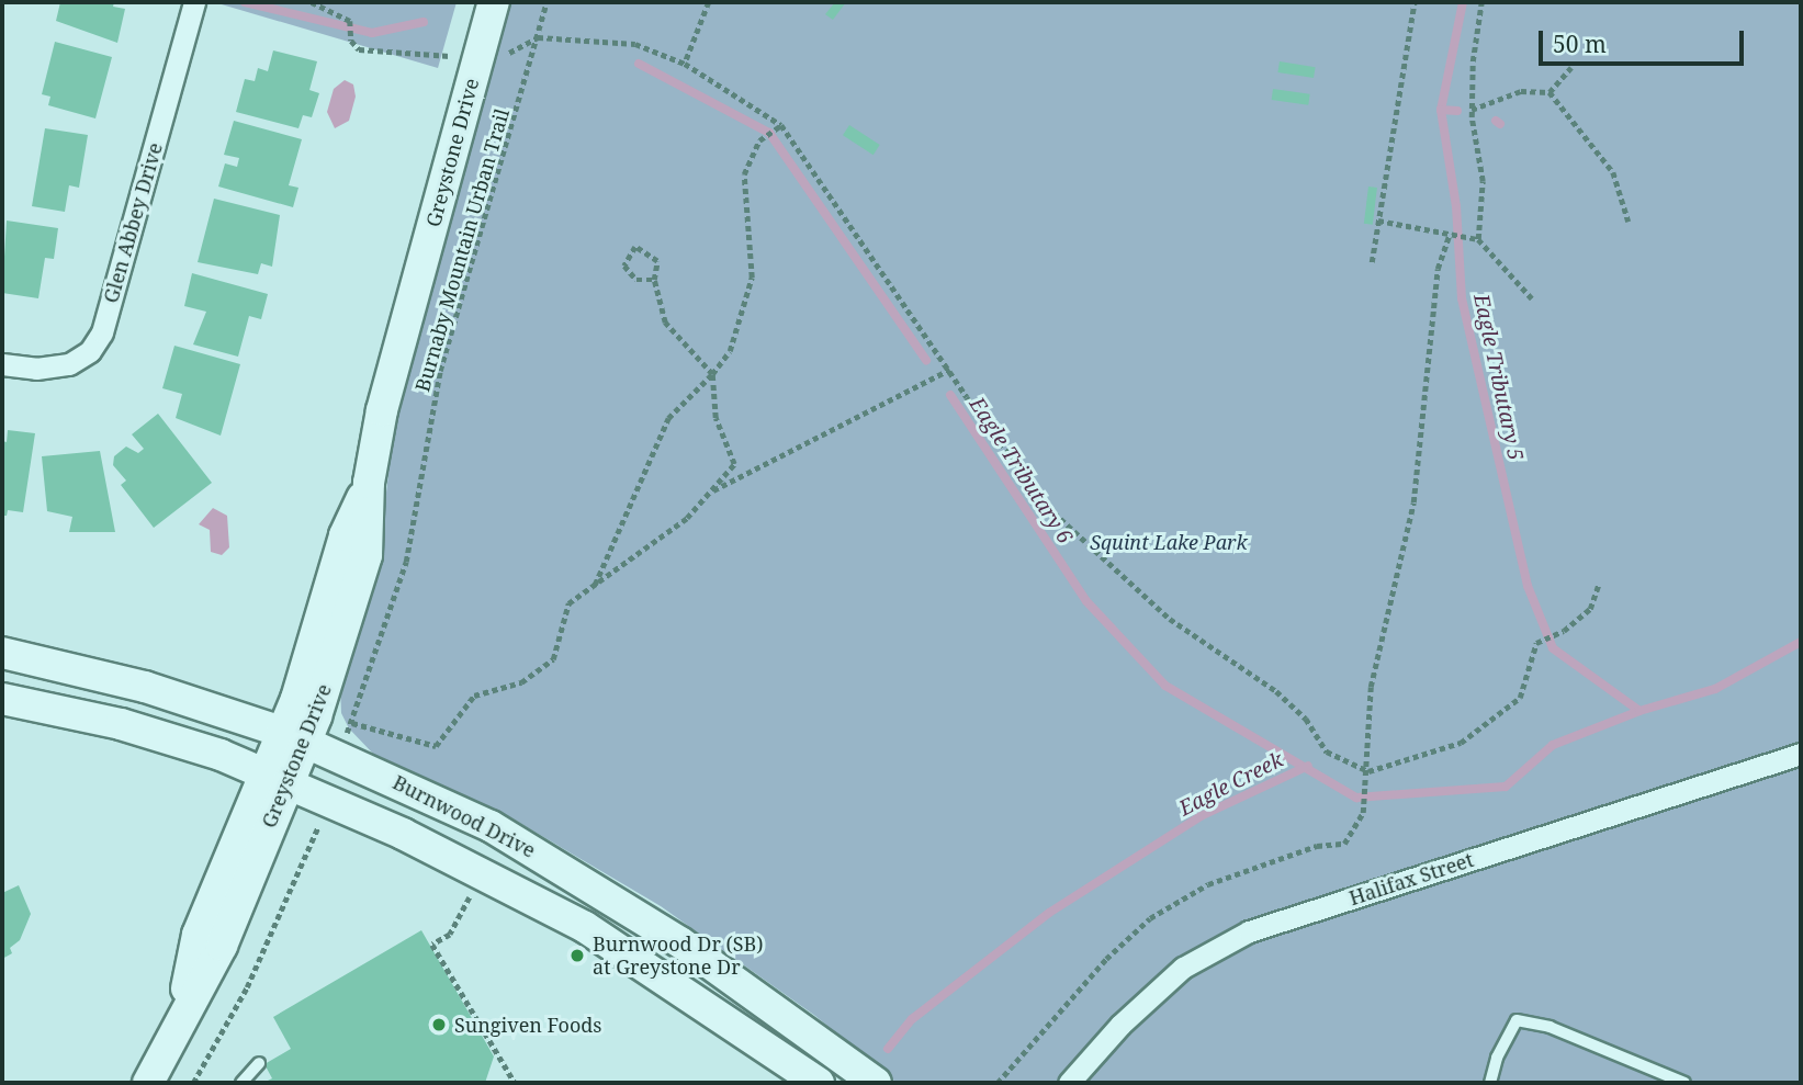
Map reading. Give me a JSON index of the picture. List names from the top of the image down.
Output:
{
  "streets": {
    "street": [
      "Greystone Drive",
      "Glen Abbey Drive",
      "Burnwood Drive",
      "Halifax Street"
    ],
    "path": ["Burnaby Mountain Urban Trail"]
  },
  "crossings": [
    ["Greystone Drive", "Burnwood Drive"]
  ],
  "water": ["Eagle Tributary 5", "Eagle Tributary 6", "Eagle Creek"],
  "parks": ["Squint Lake Park"],
  "places": ["Burnwood Dr (SB) at Greystone Dr", "Sungiven Foods"],
  "scale_bar": "50 m"
}
